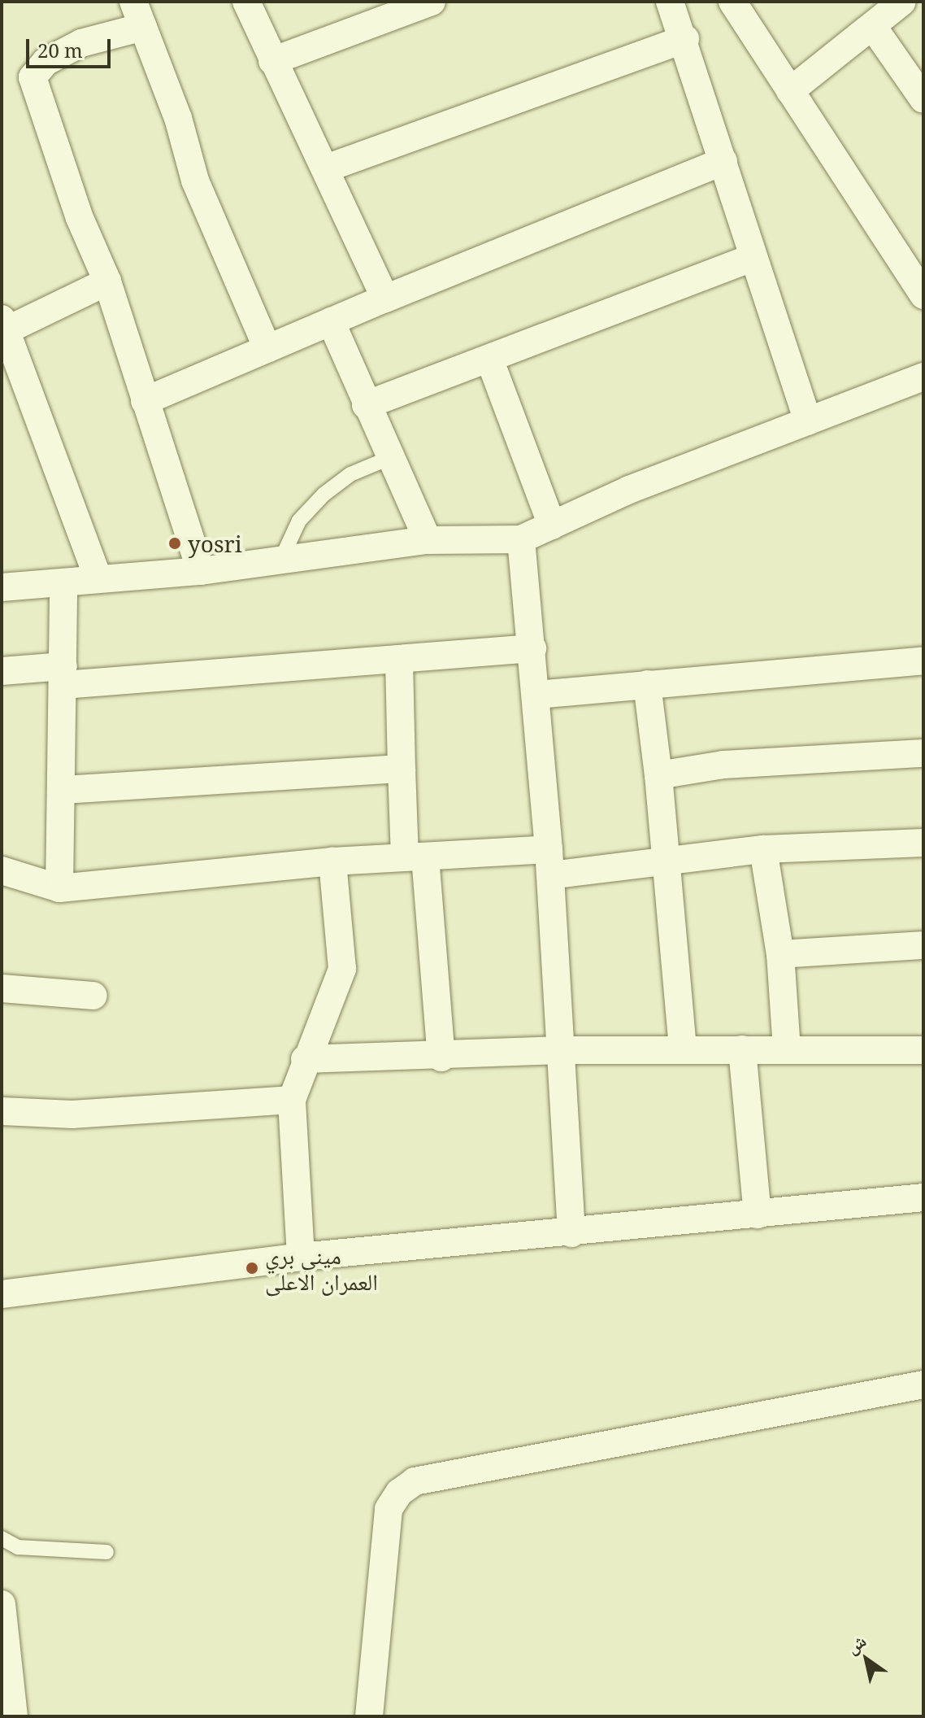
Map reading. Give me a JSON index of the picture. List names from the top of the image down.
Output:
{
  "places": ["yosri", "ميني بري العمران الاعلى"],
  "scale_bar": "20 m",
  "north": "top left"
}
